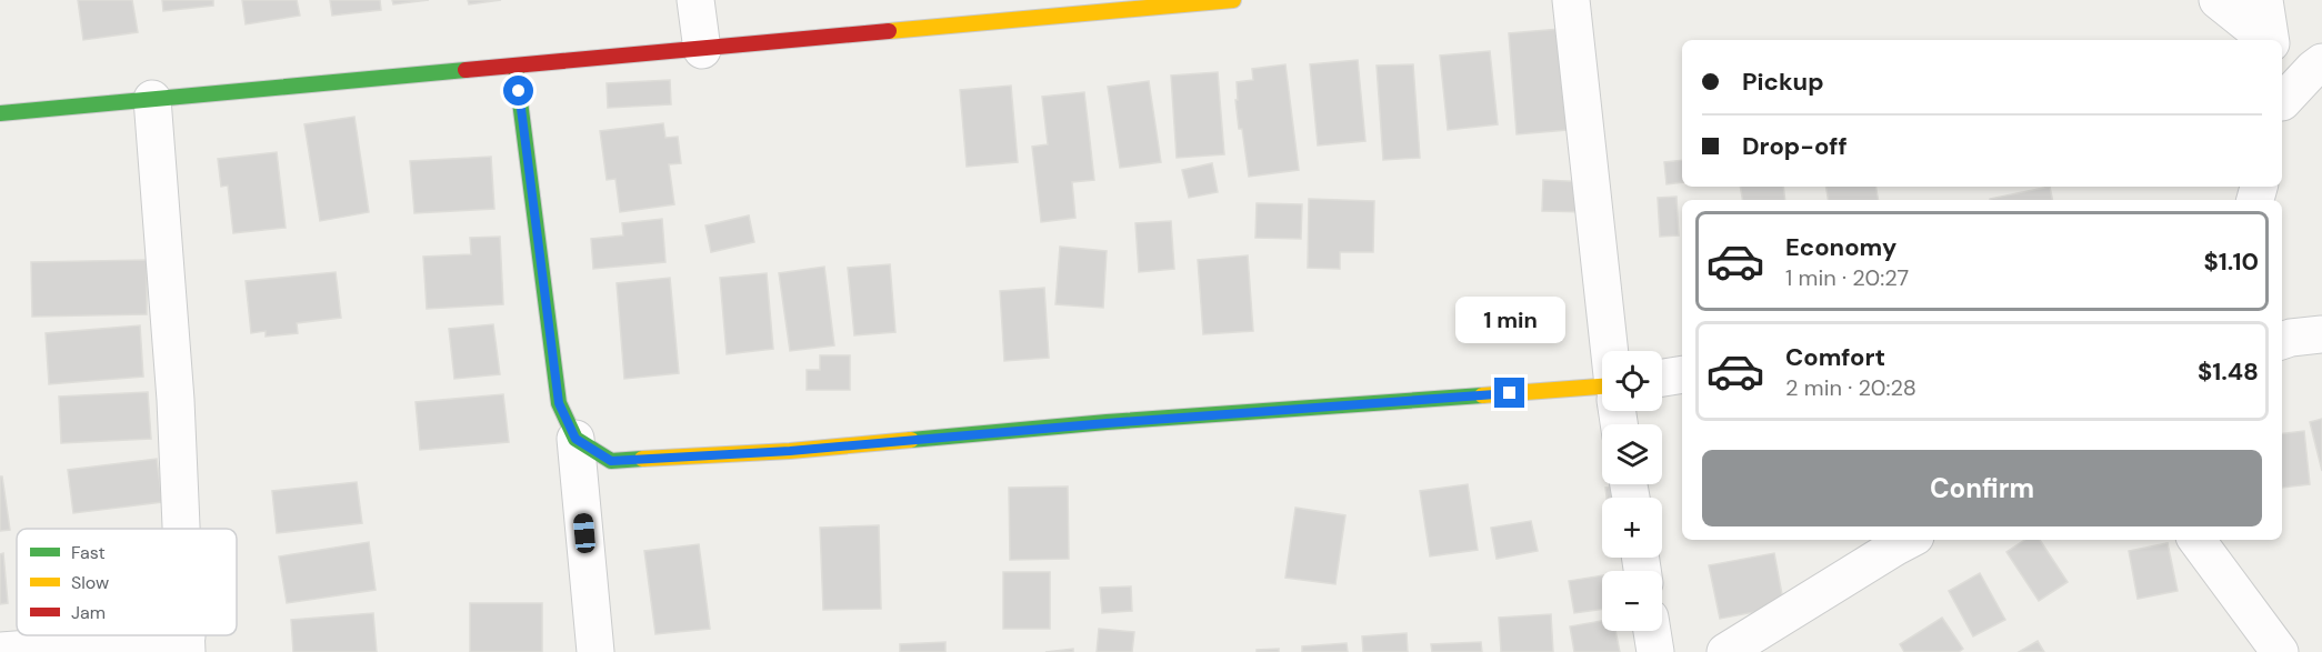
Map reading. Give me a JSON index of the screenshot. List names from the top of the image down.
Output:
{
  "legend": ["Fast", "Slow", "Jam"],
  "page": {
    "banner": ["Pickup", "Drop-off"],
    "list": [
      {
        "name": "Economy",
        "note": "1 min · 20:27",
        "value": "$1.10"
      },
      {
        "name": "Comfort",
        "note": "2 min · 20:28",
        "value": "$1.48"
      }
    ],
    "bubble": "1 min",
    "map_buttons": ["+", "−"],
    "buttons": "Confirm"
  }
}
